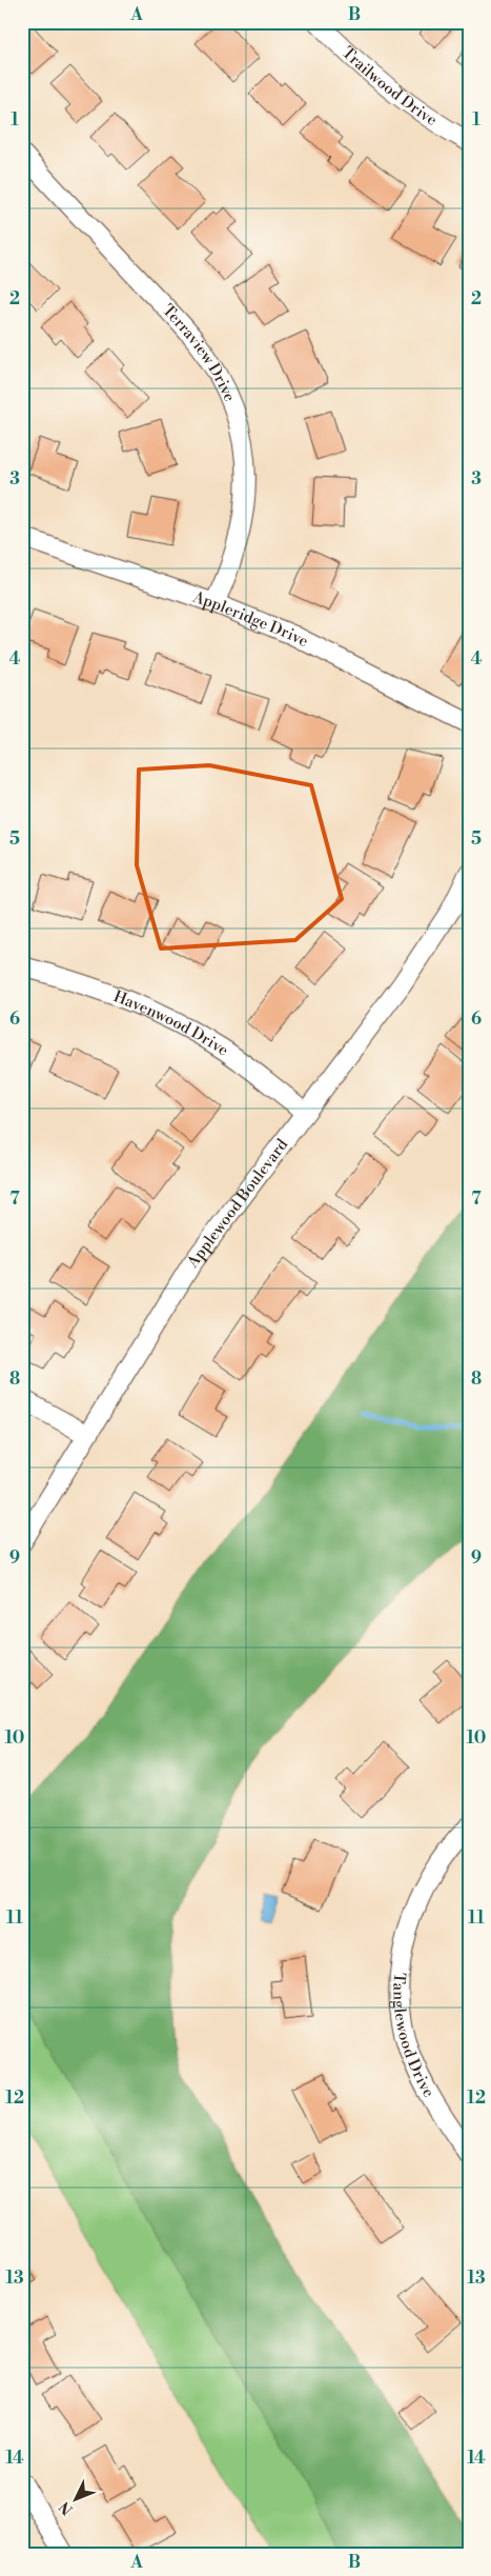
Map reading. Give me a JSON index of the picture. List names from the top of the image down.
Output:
{
  "streets": {
    "street": [
      "Trailwood Drive",
      "Terraview Drive",
      "Appleridge Drive",
      "Havenwood Drive",
      "Applewood Boulevard",
      "Tanglewood Drive"
    ]
  },
  "crossings": [
    ["Terraview Drive", "Appleridge Drive"],
    ["Havenwood Drive", "Applewood Boulevard"]
  ],
  "north": "bottom left",
  "grid": {
    "columns": ["A", "B"],
    "rows": [
      "1",
      "2",
      "3",
      "4",
      "5",
      "6",
      "7",
      "8",
      "9",
      "10",
      "11",
      "12",
      "13",
      "14"
    ]
  }
}
